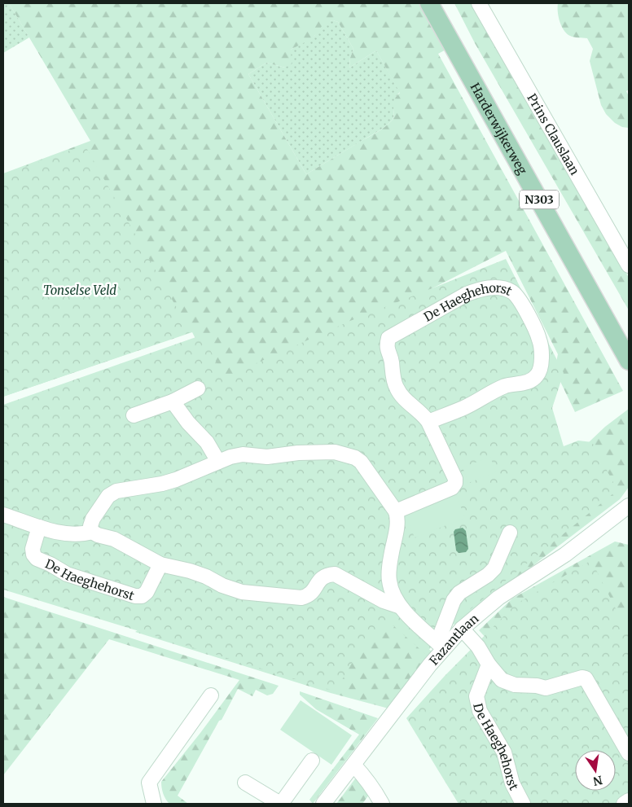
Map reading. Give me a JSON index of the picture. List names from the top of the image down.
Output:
{
  "streets": {
    "main road": ["Harderwijkerweg", "N303"],
    "street": ["Prins Clauslaan", "De Haeghehorst", "Fazantlaan"]
  },
  "parks": ["Tonselse Veld"],
  "north": "bottom"
}
